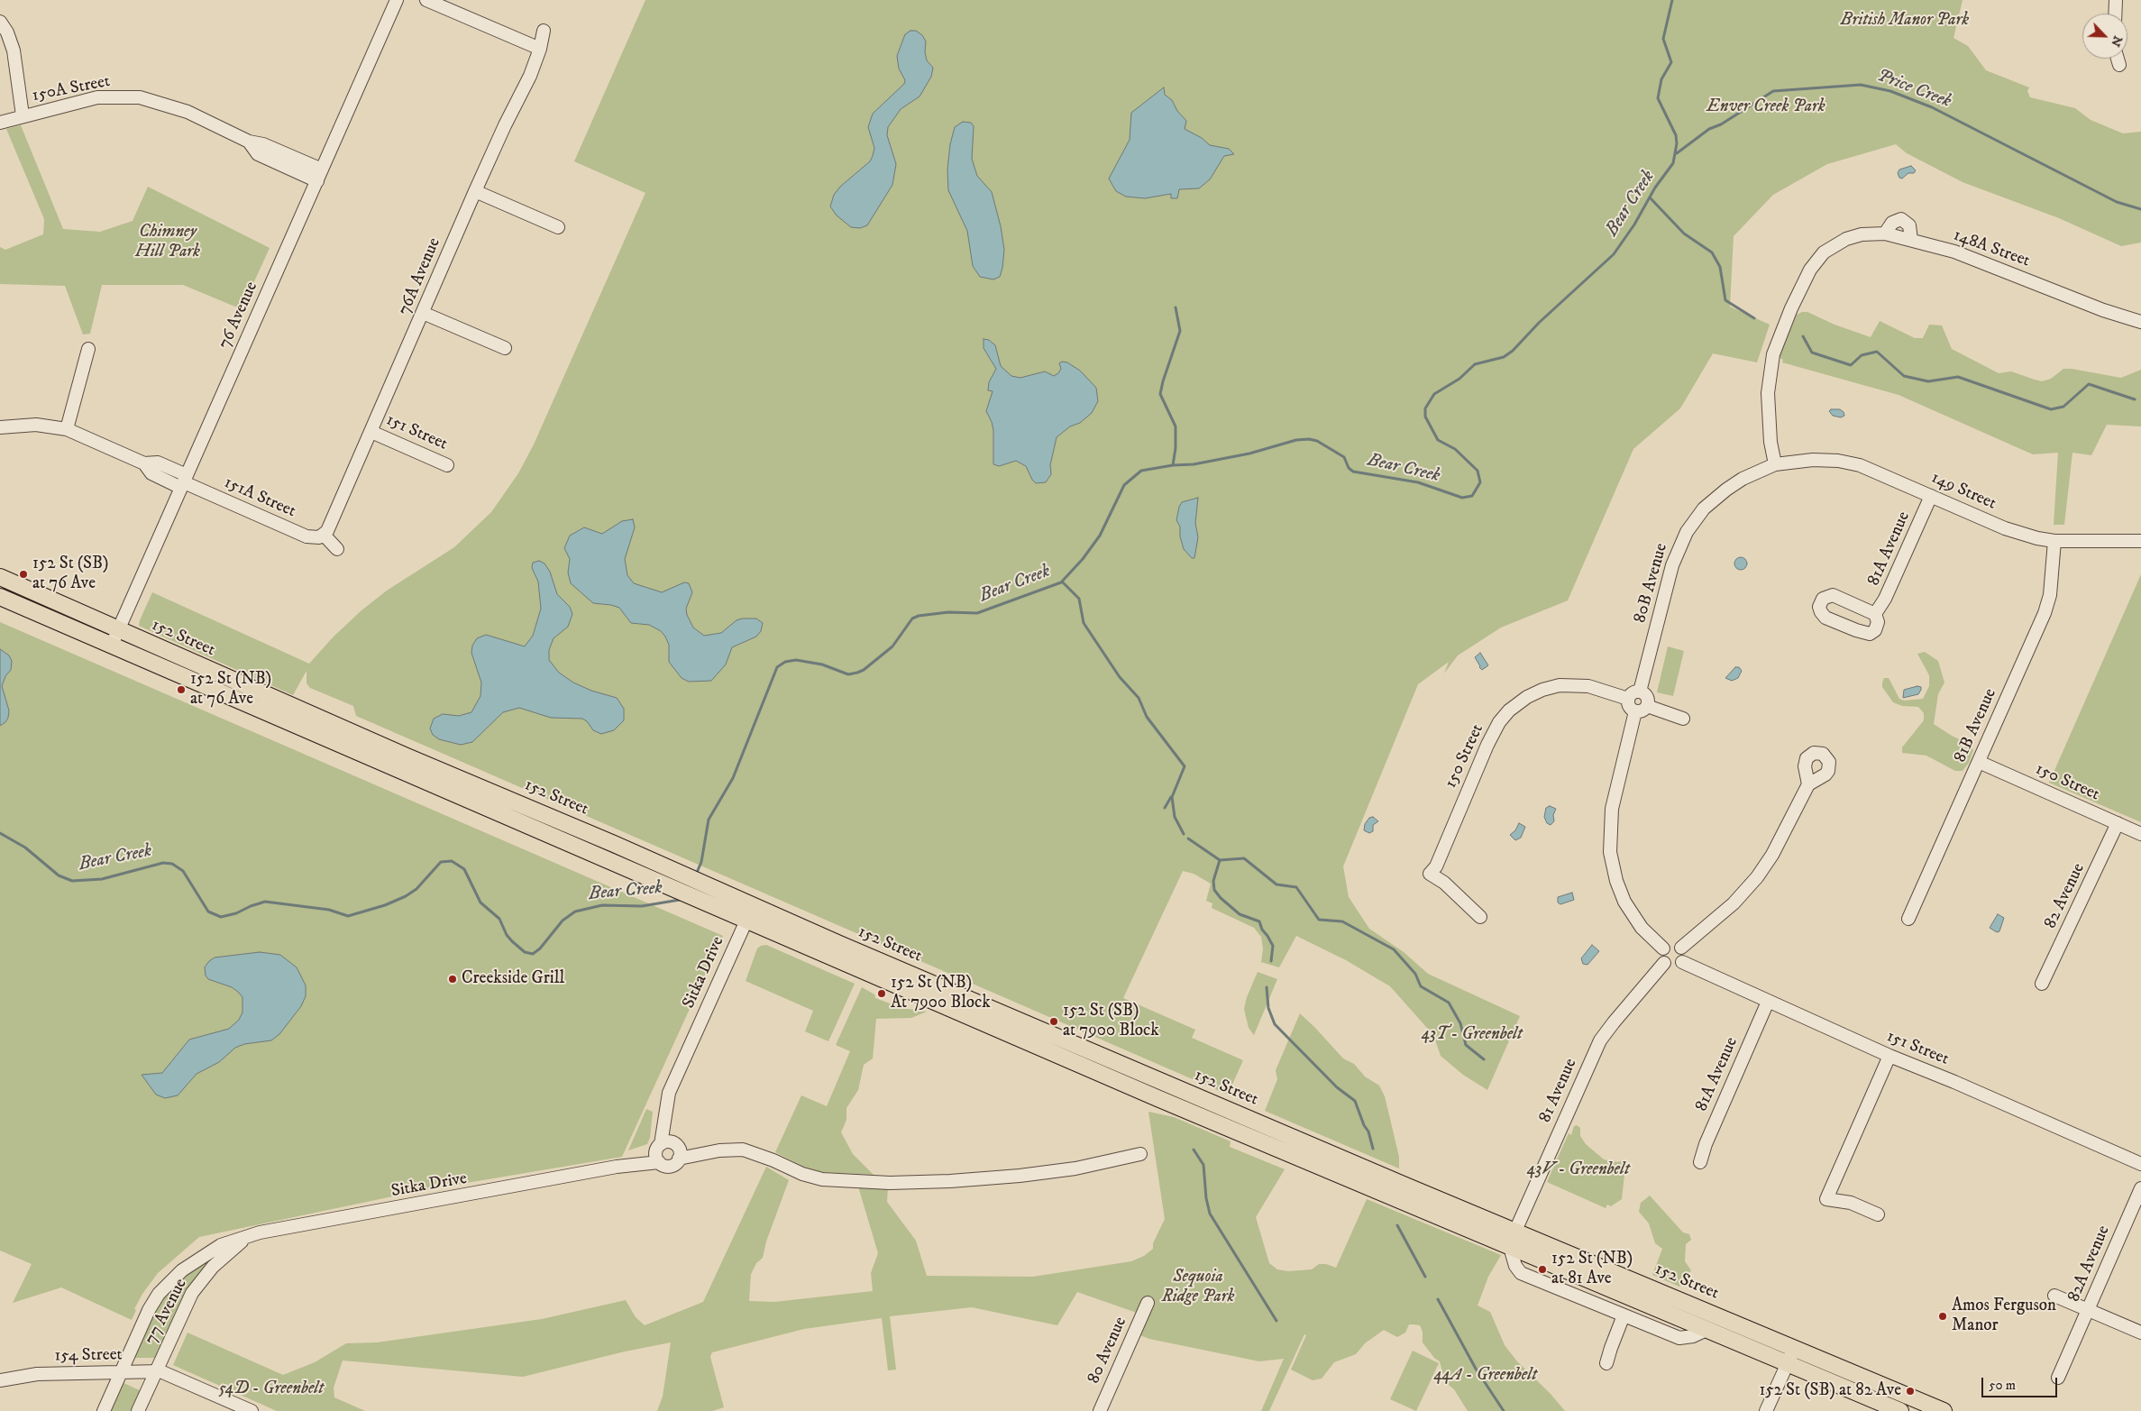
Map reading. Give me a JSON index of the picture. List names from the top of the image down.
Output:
{
  "streets": {
    "main road": ["152 Street"],
    "street": [
      "150A Street",
      "148A Street",
      "76A Avenue",
      "76 Avenue",
      "151 Street",
      "149 Street",
      "151A Street",
      "81A Avenue",
      "80B Avenue",
      "81B Avenue",
      "150 Street",
      "82 Avenue",
      "Sitka Drive",
      "81 Avenue",
      "82A Avenue",
      "77 Avenue",
      "80 Avenue",
      "154 Street"
    ]
  },
  "crossings": [
    ["150A Street", "76 Avenue"],
    ["148A Street", "149 Street"],
    ["148A Street", "80B Avenue"],
    ["76A Avenue", "151 Street"],
    ["76A Avenue", "151A Street"],
    ["76 Avenue", "151A Street"],
    ["76 Avenue", "152 Street"],
    ["151 Street", "81A Avenue"],
    ["151 Street", "81 Avenue"],
    ["149 Street", "81A Avenue"],
    ["149 Street", "80B Avenue"],
    ["149 Street", "81B Avenue"],
    ["80B Avenue", "150 Street"],
    ["152 Street", "Sitka Drive"],
    ["152 Street", "81 Avenue"],
    ["81B Avenue", "150 Street"],
    ["150 Street", "82 Avenue"],
    ["Sitka Drive", "77 Avenue"],
    ["77 Avenue", "154 Street"]
  ],
  "water": ["Price Creek", "Bear Creek"],
  "parks": [
    "British Manor Park",
    "Enver Creek Park",
    "Chimney Hill Park",
    "43T - Greenbelt",
    "43V - Greenbelt",
    "Sequoia Ridge Park",
    "44A - Greenbelt",
    "54D - Greenbelt"
  ],
  "places": [
    "152 St (SB) at 76 Ave",
    "152 St (NB) at 76 Ave",
    "Creekside Grill",
    "152 St (NB) At 7900 Block",
    "152 St (SB) at 7900 Block",
    "152 St (NB) at 81 Ave",
    "Amos Ferguson Manor",
    "152 St (SB) at 82 Ave"
  ],
  "scale_bar": "50 m",
  "north": "bottom right"
}
